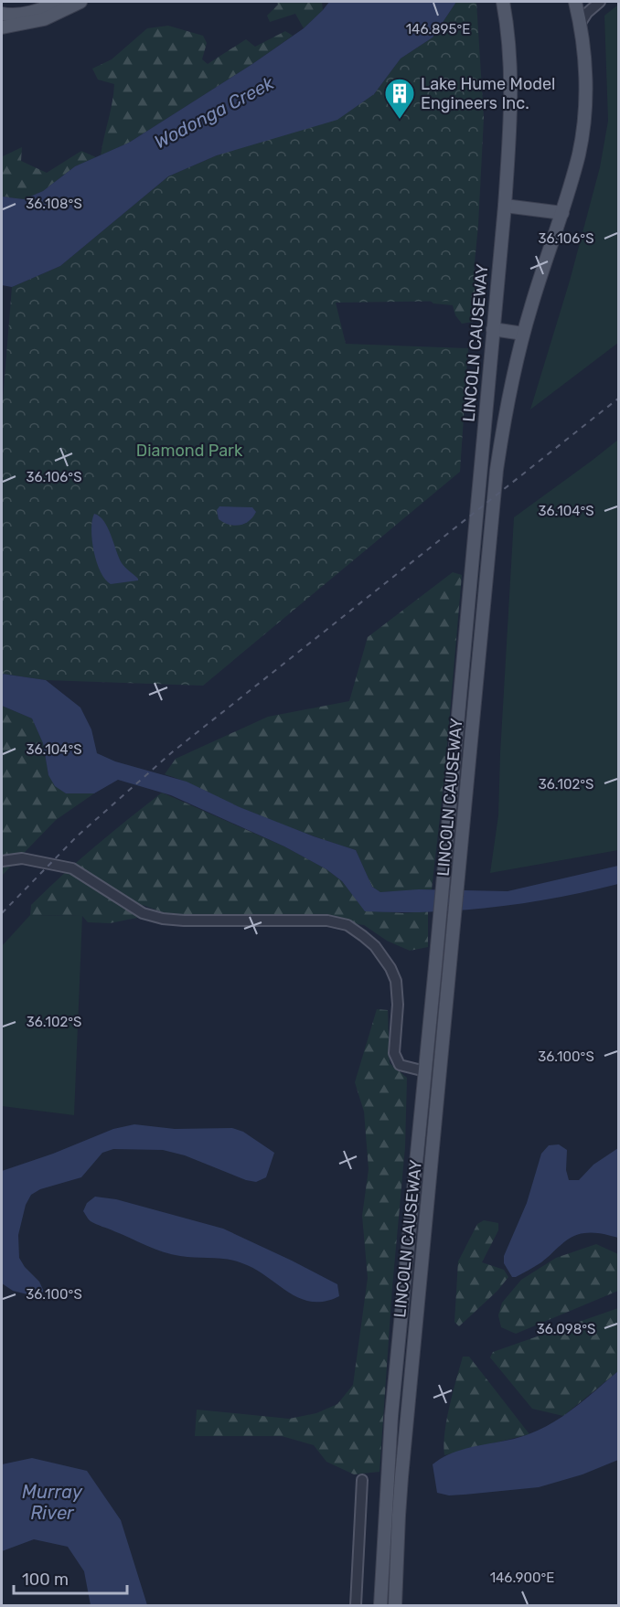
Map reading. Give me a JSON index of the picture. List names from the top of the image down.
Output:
{
  "streets": {
    "main road": ["LINCOLN CAUSEWAY"]
  },
  "water": ["Wodonga Creek", "Murray River"],
  "parks": ["Diamond Park"],
  "places": {
    "building": ["Lake Hume Model Engineers Inc."]
  },
  "scale_bar": "100 m",
  "coordinates": [
    "146.895°E",
    "36.108°S",
    "36.106°S",
    "36.104°S",
    "36.102°S",
    "36.100°S",
    "36.098°S",
    "146.900°E"
  ]
}
